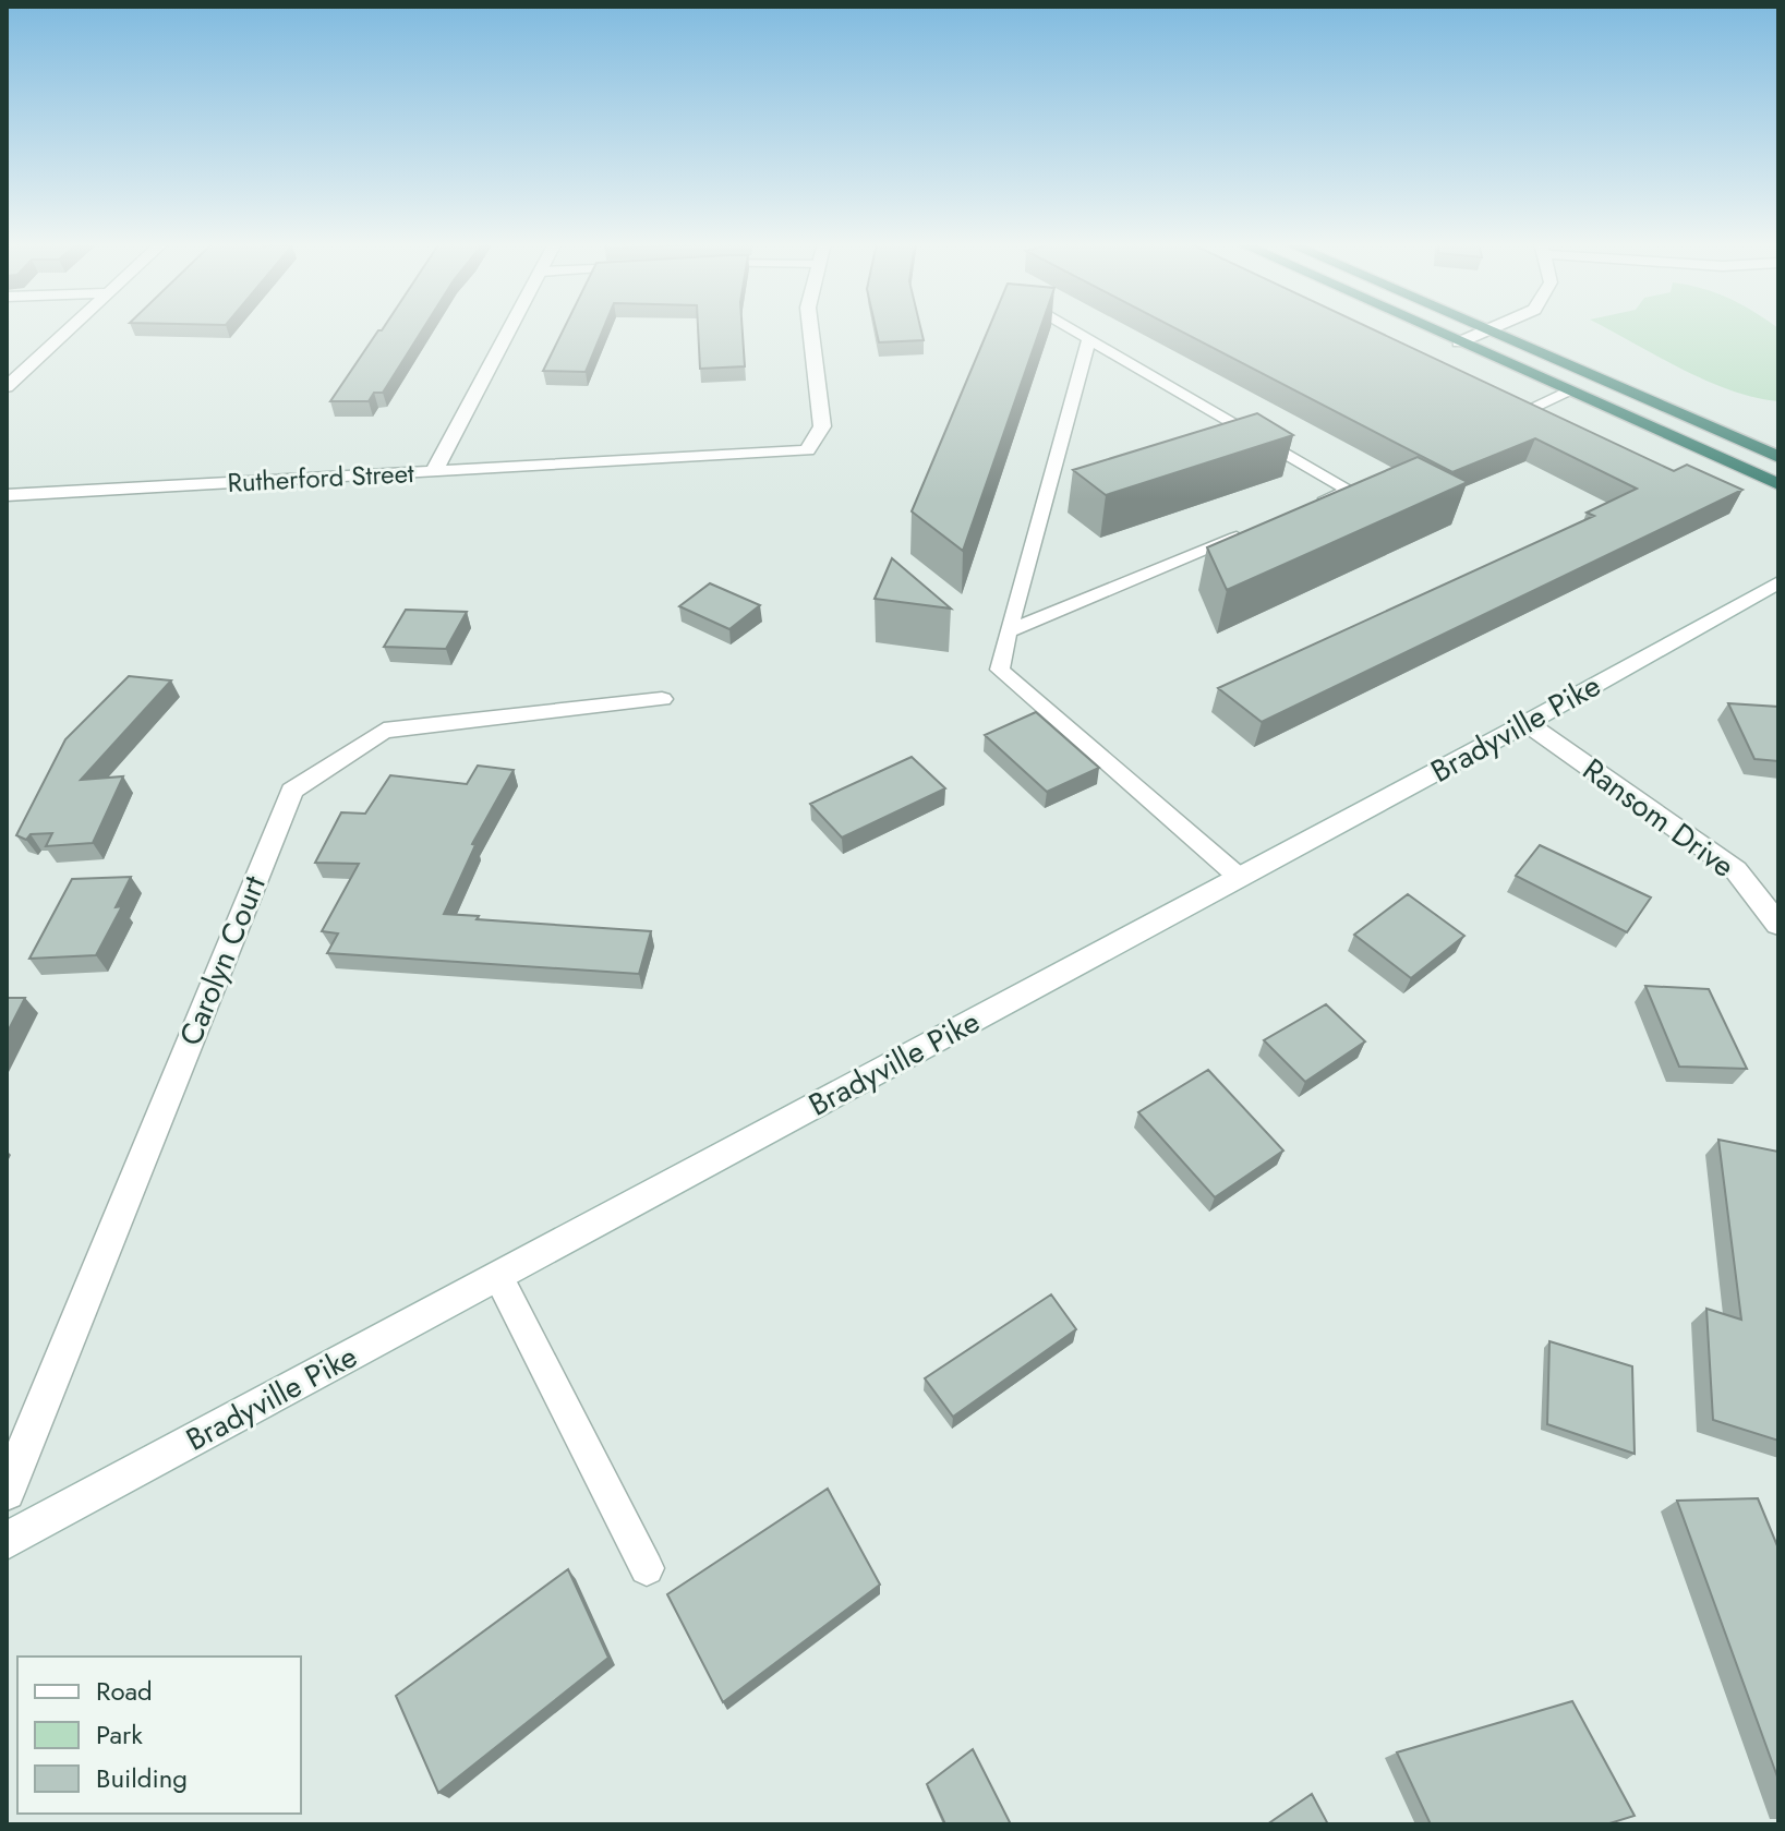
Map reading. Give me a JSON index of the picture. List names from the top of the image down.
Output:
{
  "streets": {
    "street": [
      "Rutherford Street",
      "Bradyville Pike",
      "Ransom Drive",
      "Carolyn Court"
    ]
  },
  "crossings": [
    ["Bradyville Pike", "Ransom Drive"]
  ],
  "legend": ["Road", "Park", "Building"]
}
